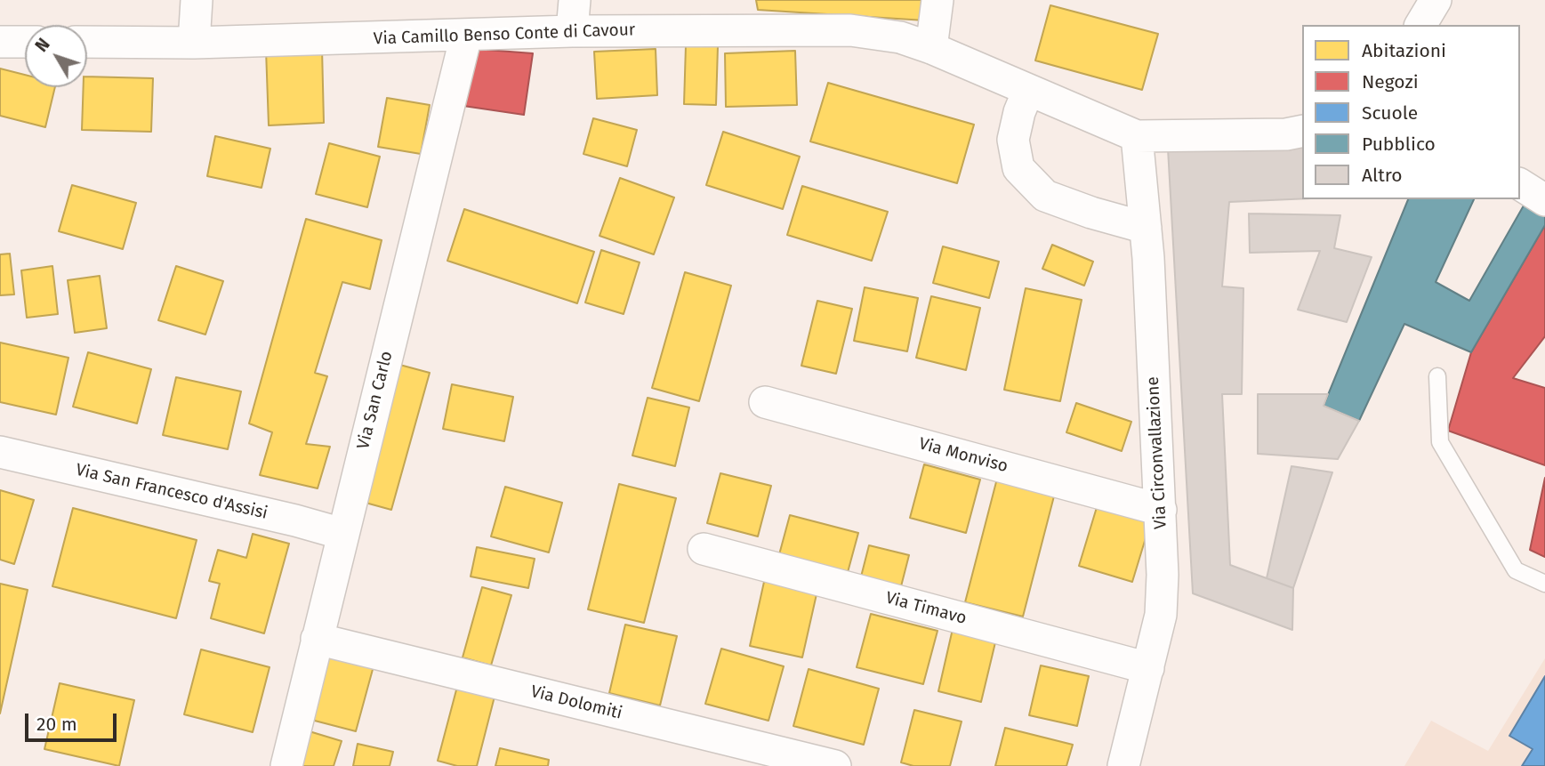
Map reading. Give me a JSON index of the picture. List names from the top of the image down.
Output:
{
  "streets": {
    "street": [
      "Via Camillo Benso Conte di Cavour",
      "Via San Carlo",
      "Via Circonvallazione",
      "Via Monviso",
      "Via San Francesco d'Assisi",
      "Via Timavo",
      "Via Dolomiti"
    ]
  },
  "crossings": [
    ["Via Camillo Benso Conte di Cavour", "Via San Carlo"],
    ["Via Camillo Benso Conte di Cavour", "Via Circonvallazione"],
    ["Via San Carlo", "Via San Francesco d'Assisi"],
    ["Via San Carlo", "Via Dolomiti"],
    ["Via Circonvallazione", "Via Monviso"],
    ["Via Circonvallazione", "Via Timavo"]
  ],
  "legend": [
    "Abitazioni",
    "Negozi",
    "Scuole",
    "Pubblico",
    "Altro"
  ],
  "scale_bar": "20 m",
  "north": "top left"
}
